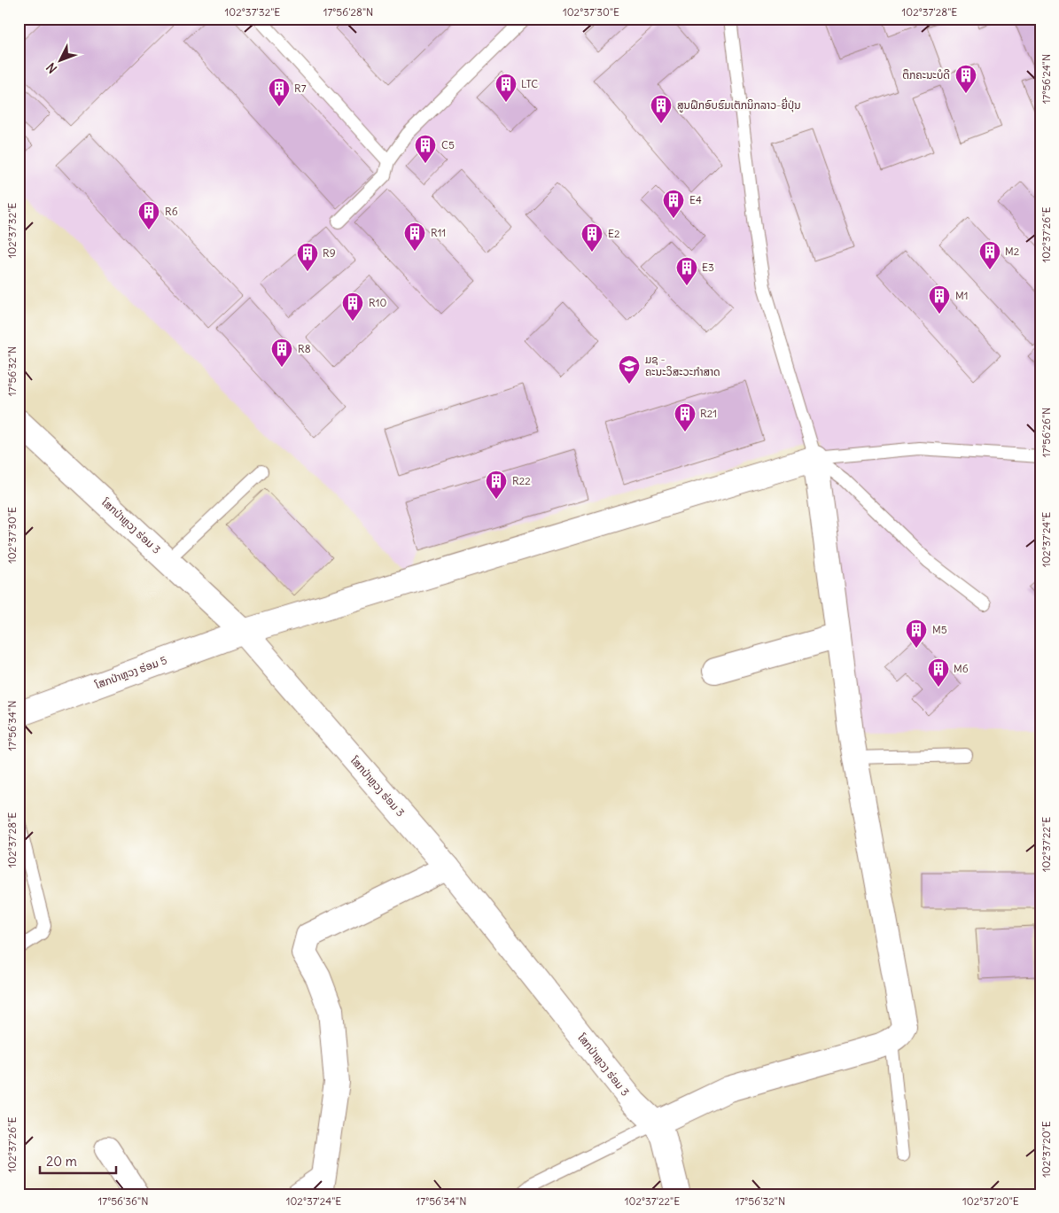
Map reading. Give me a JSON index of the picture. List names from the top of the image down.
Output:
{
  "streets": {
    "street": ["ໂສກປ່າຫຼວງ ຮ່ອມ 3", "ໂສກປ່າຫຼວງ ຮ່ອມ 5"]
  },
  "crossings": [
    ["ໂສກປ່າຫຼວງ ຮ່ອມ 3", "ໂສກປ່າຫຼວງ ຮ່ອມ 5"]
  ],
  "places": {
    "building": [
      "ຕຶກຄະນະບໍດີ",
      "LTC",
      "R7",
      "ສູນຝຶກອົບຮົມເຕັກນິກລາວ-ຍີ່ປຸ່ນ",
      "C5",
      "E4",
      "R6",
      "R11",
      "E2",
      "M2",
      "R9",
      "E3",
      "M1",
      "R10",
      "R8",
      "R21",
      "R22",
      "M5",
      "M6"
    ],
    "school or university": ["ມຊ - ຄະນະວິສະວະກຳສາດ"]
  },
  "scale_bar": "20 m",
  "north": "bottom left",
  "coordinates": [
    "102°37'32\"E",
    "17°56'28\"N",
    "102°37'30\"E",
    "102°37'28\"E",
    "17°56'24\"N",
    "102°37'26\"E",
    "17°56'32\"N",
    "17°56'26\"N",
    "102°37'24\"E",
    "17°56'34\"N",
    "102°37'22\"E",
    "102°37'20\"E",
    "17°56'36\"N"
  ]
}
